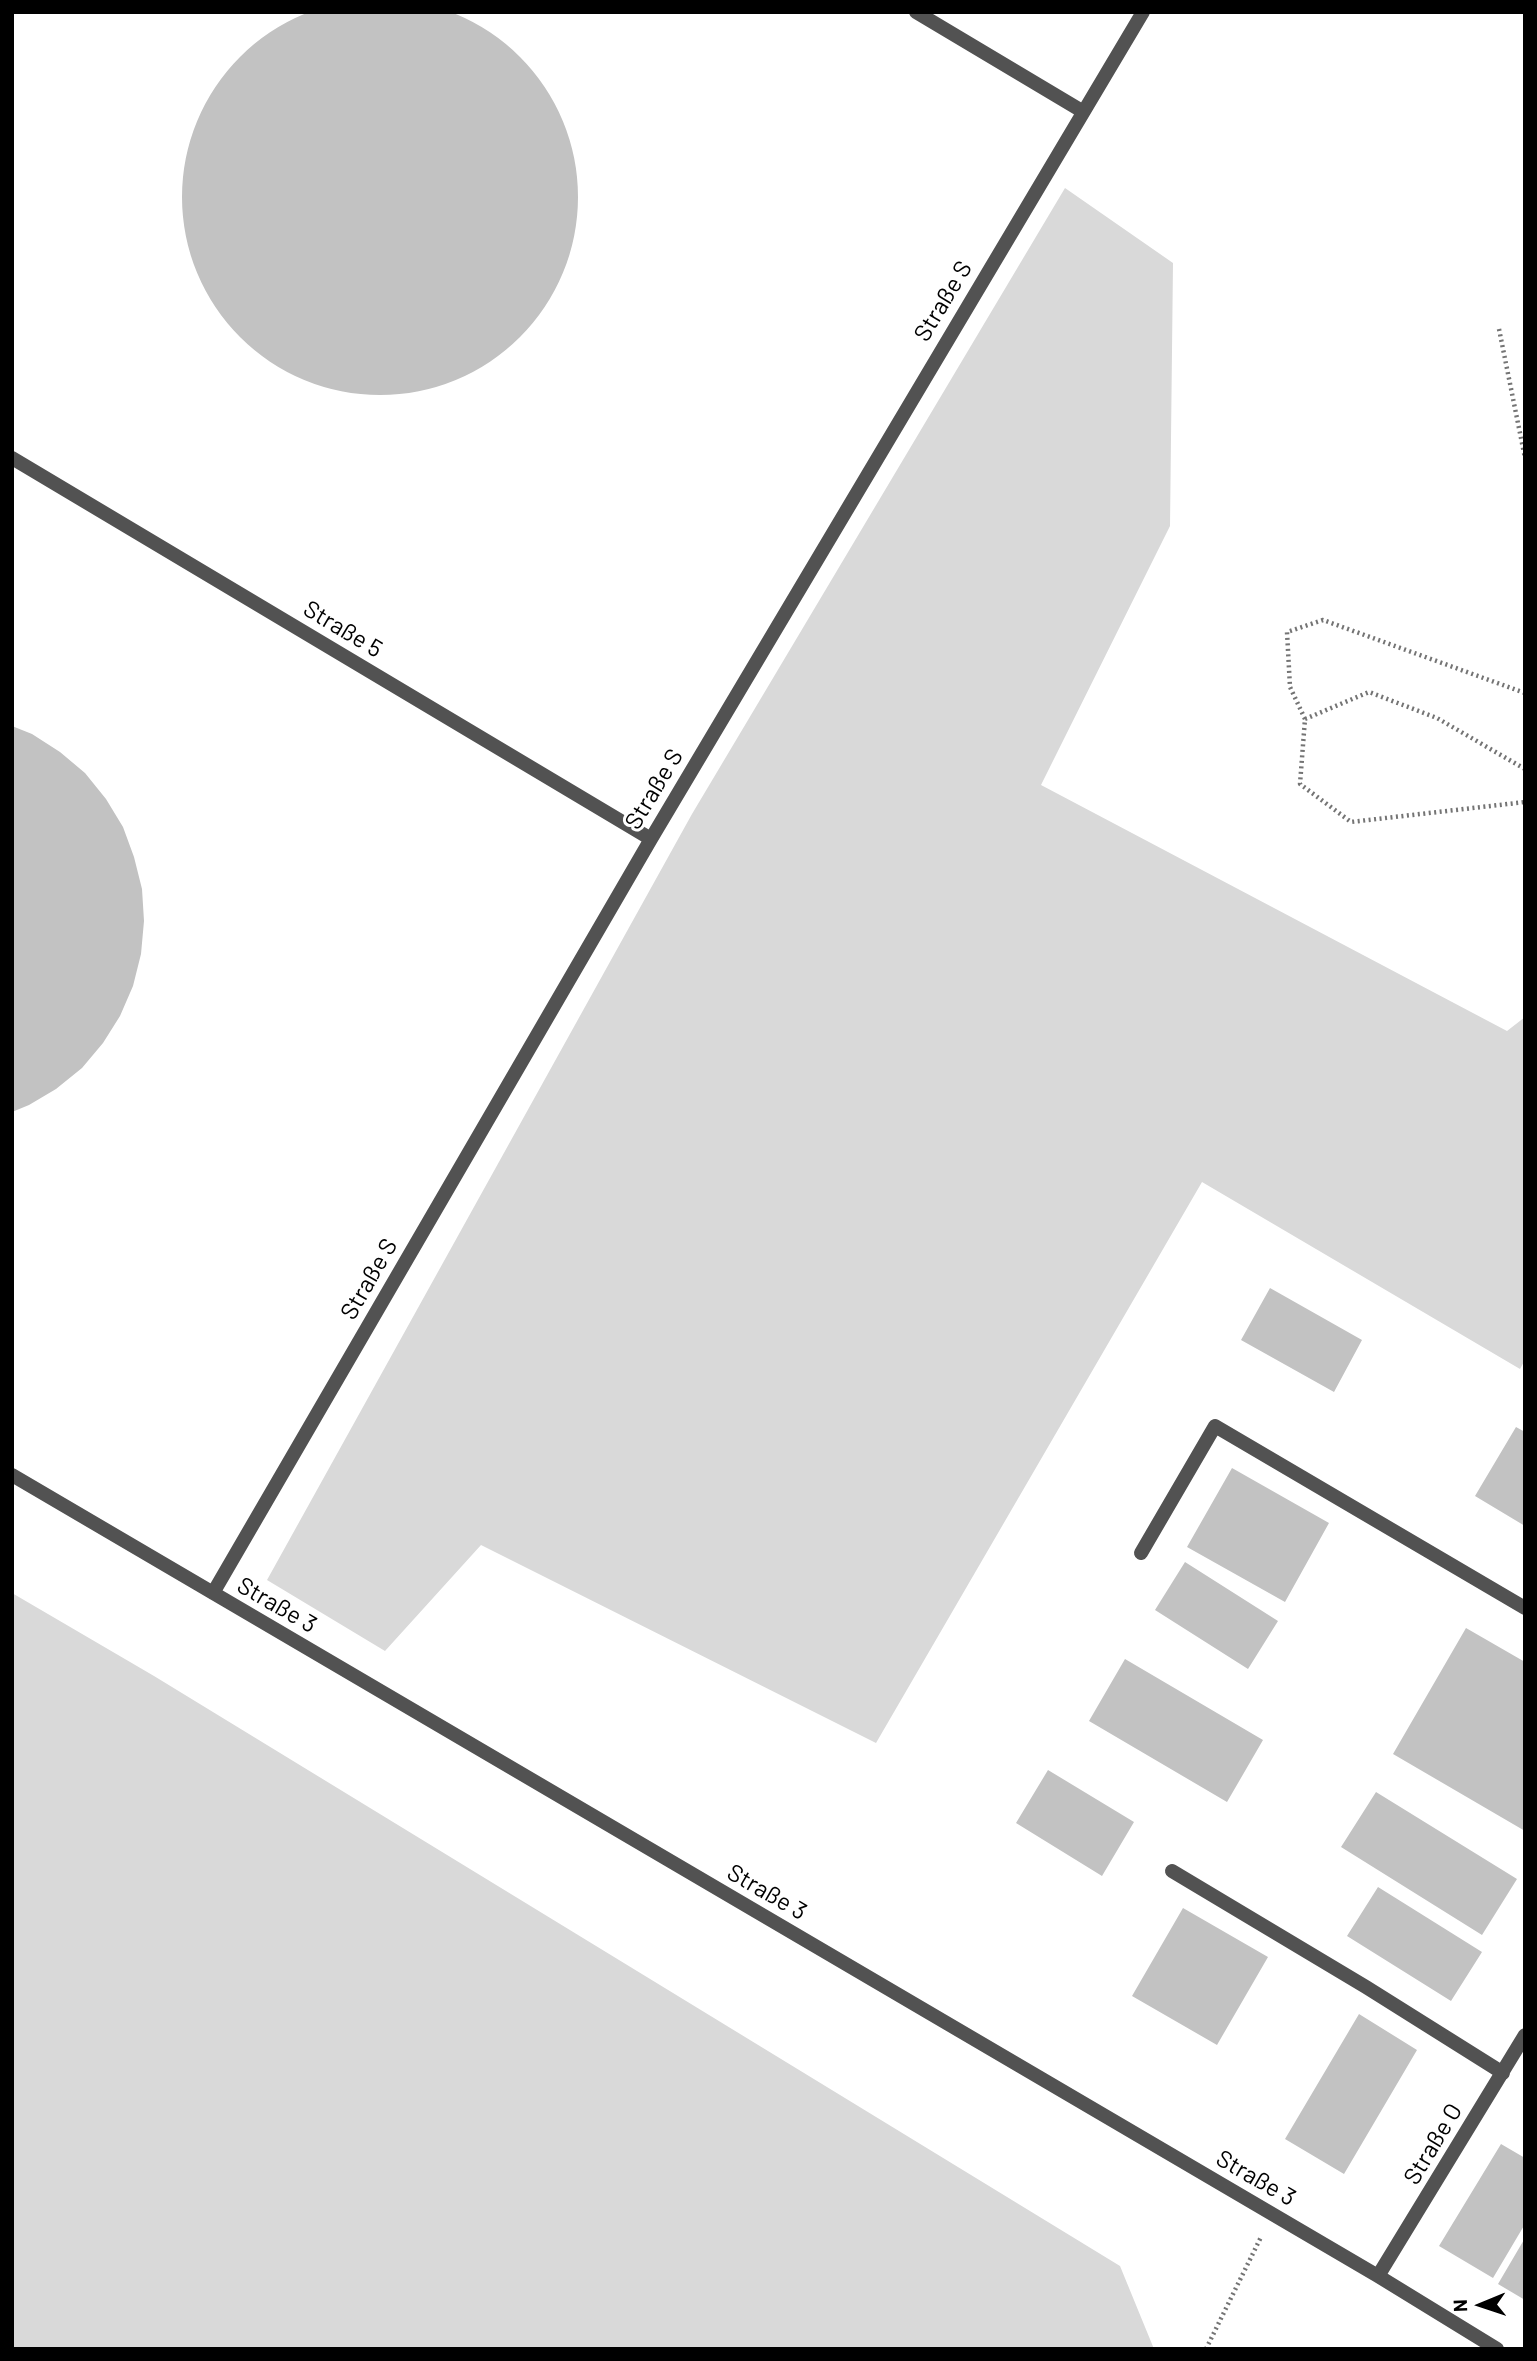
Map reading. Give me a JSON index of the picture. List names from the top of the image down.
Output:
{
  "streets": {
    "lane": [
      "Straße S",
      "Straße 5",
      "Straße 3",
      "Straße O"
    ]
  },
  "crossings": [
    ["Straße S", "Straße 5"],
    ["Straße S", "Straße 3"],
    ["Straße 3", "Straße O"]
  ],
  "north": "left"
}
